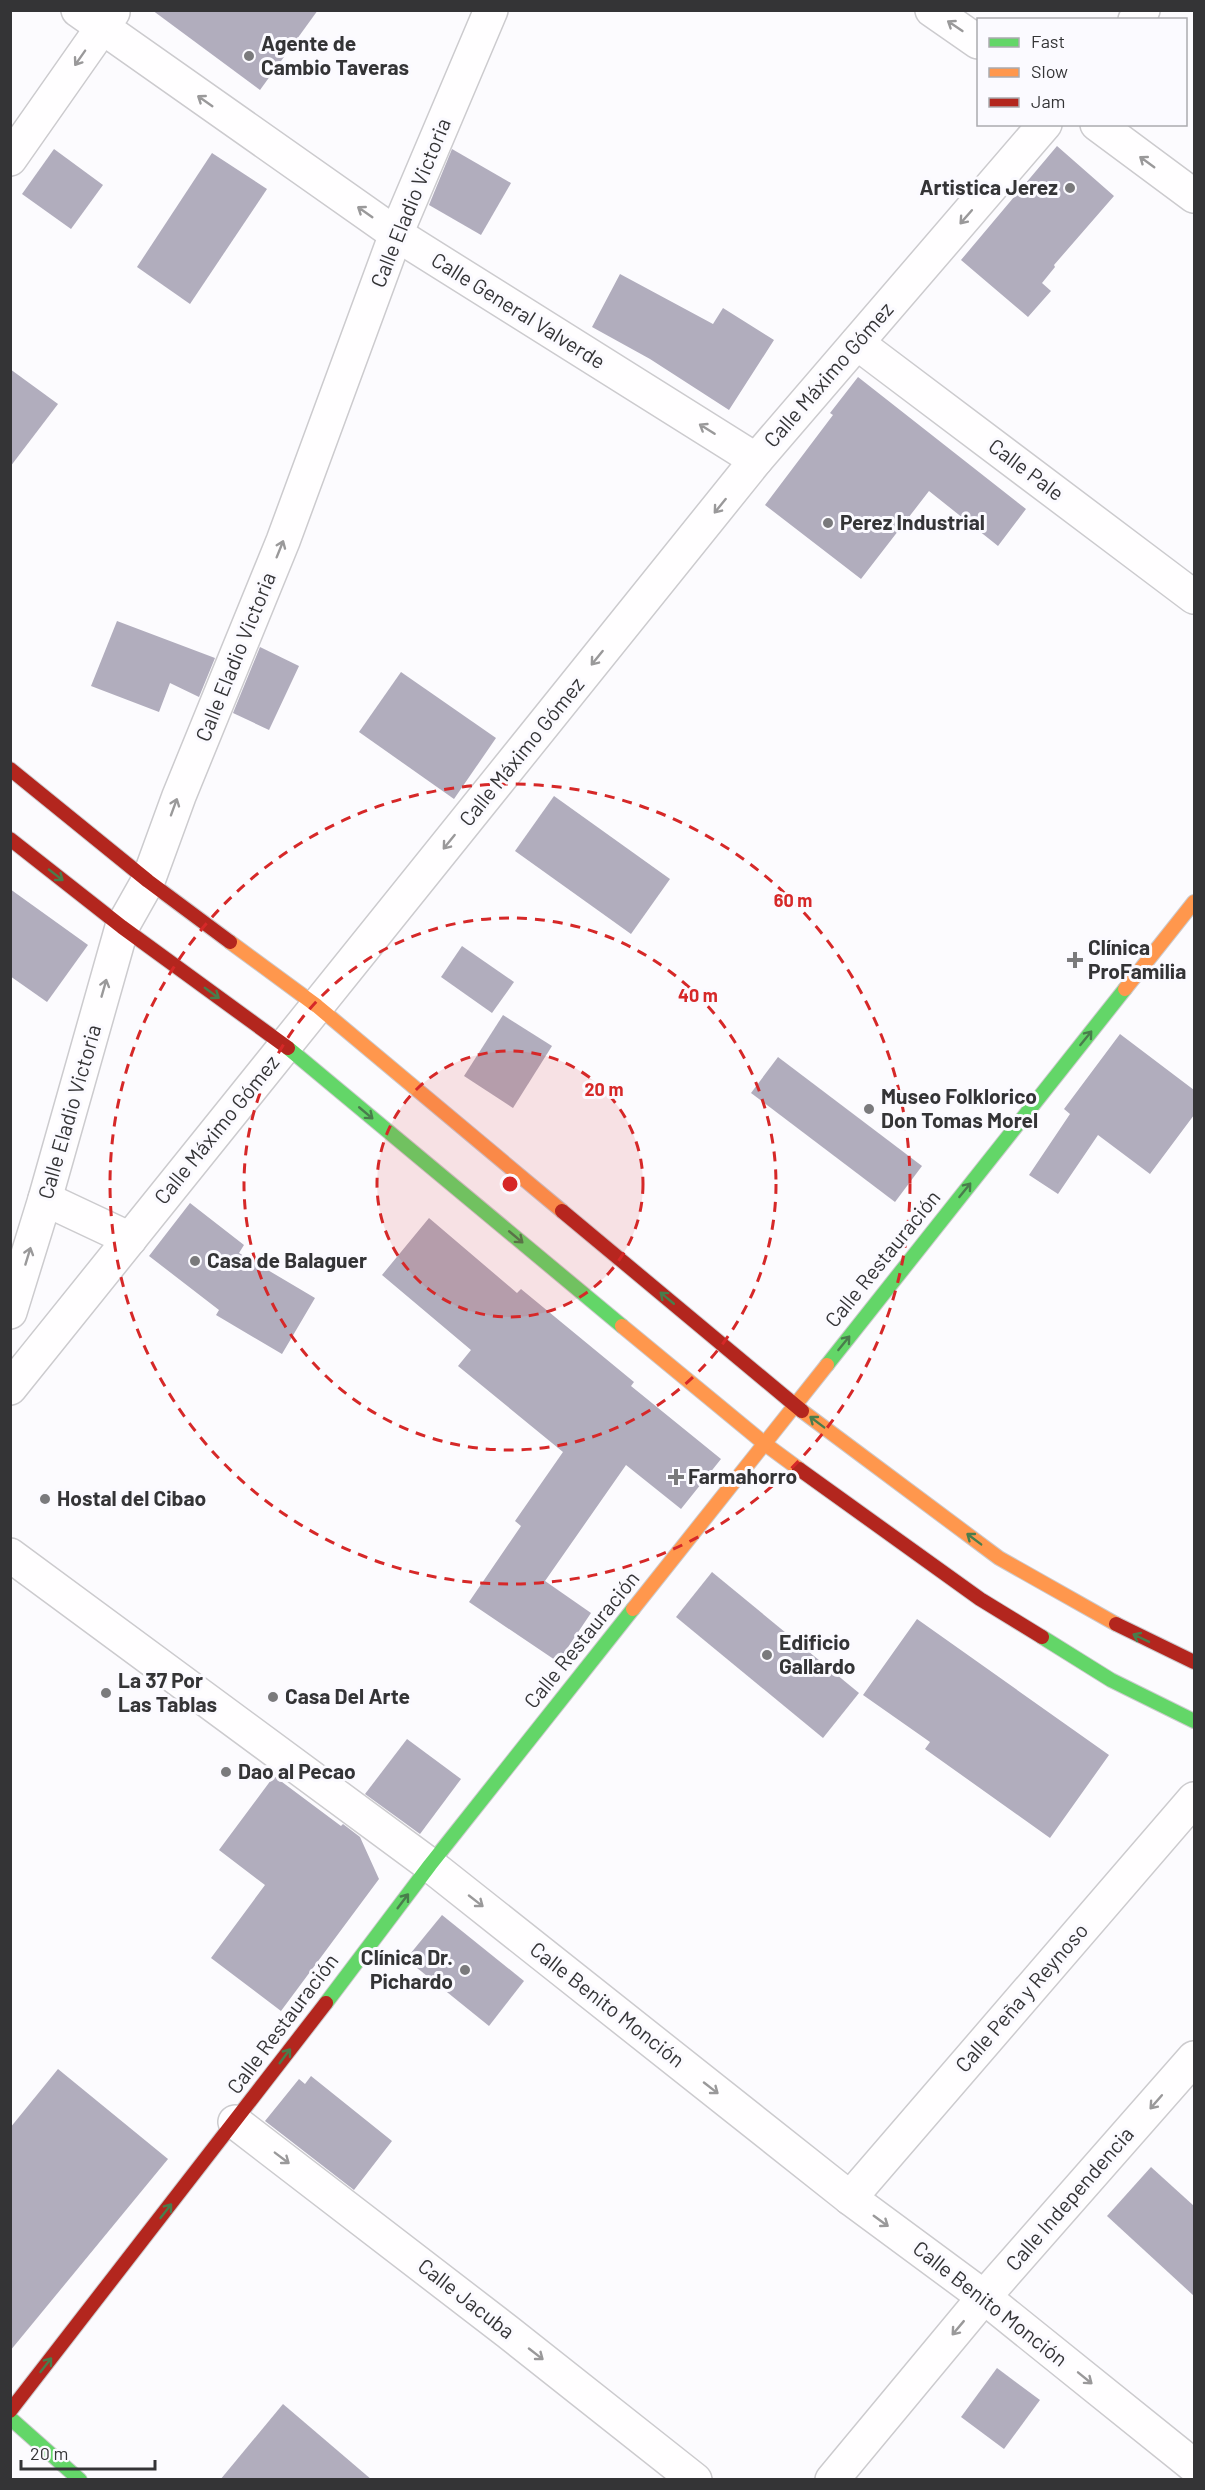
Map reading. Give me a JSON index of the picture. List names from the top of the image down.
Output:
{
  "streets": {
    "main road": ["Calle Restauración"],
    "street": [
      "Calle Eladio Victoria",
      "Calle General Valverde",
      "Calle Máximo Gómez",
      "Calle Pale",
      "Calle Peña y Reynoso",
      "Calle Benito Monción",
      "Calle Independencia",
      "Calle Jacuba"
    ]
  },
  "crossings": [
    ["Calle Eladio Victoria", "Calle General Valverde"],
    ["Calle General Valverde", "Calle Máximo Gómez"],
    ["Calle Máximo Gómez", "Calle Pale"],
    ["Calle Restauración", "Calle Benito Monción"],
    ["Calle Restauración", "Calle Jacuba"],
    ["Calle Peña y Reynoso", "Calle Benito Monción"],
    ["Calle Benito Monción", "Calle Independencia"]
  ],
  "one_way": [
    "Calle Eladio Victoria",
    "Calle General Valverde",
    "Calle Máximo Gómez",
    "Calle Restauración",
    "Calle Benito Monción",
    "Calle Independencia",
    "Calle Jacuba"
  ],
  "places": {
    "other": [
      "Agente de Cambio Taveras",
      "Artistica Jerez",
      "Perez Industrial",
      "Museo Folklorico Don Tomas Morel",
      "Casa de Balaguer",
      "Hostal del Cibao",
      "Edificio Gallardo",
      "La 37 Por Las Tablas",
      "Casa Del Arte",
      "Dao al Pecao",
      "Clínica Dr. Pichardo"
    ],
    "health": ["Clínica ProFamilia", "Farmahorro"]
  },
  "legend": ["Fast", "Slow", "Jam"],
  "scale_bar": "20 m",
  "rings": ["60 m", "40 m", "20 m"]
}
